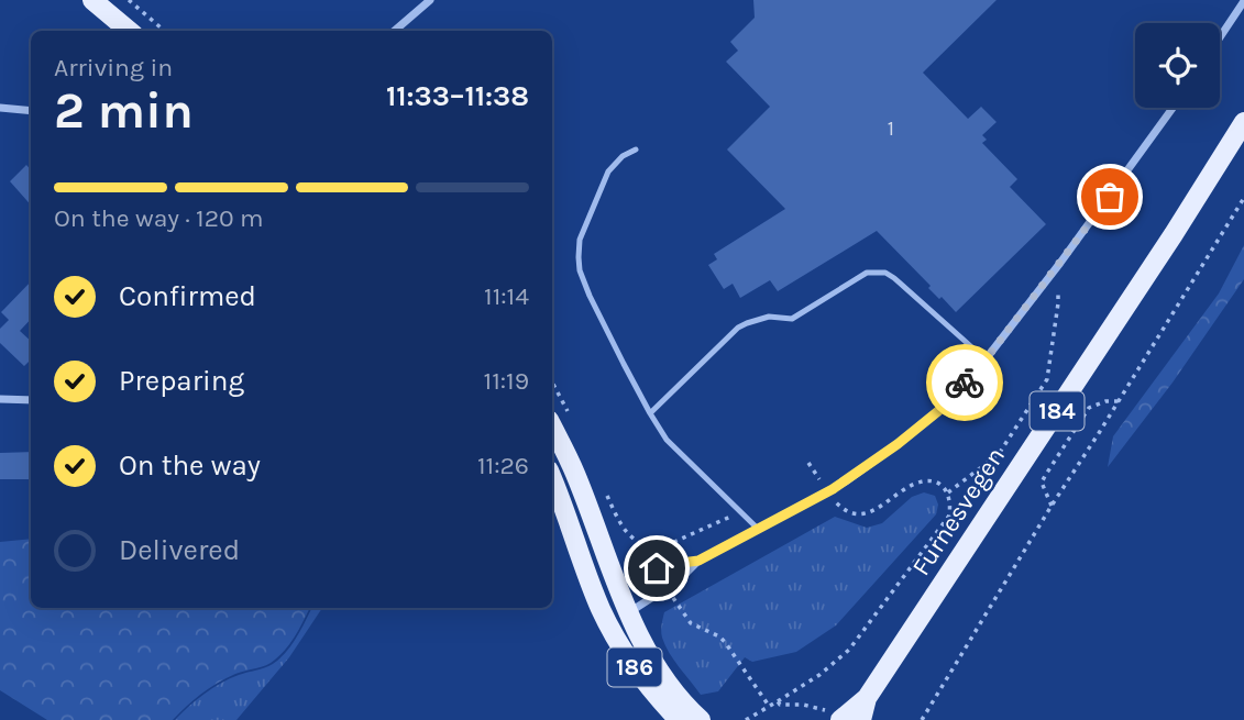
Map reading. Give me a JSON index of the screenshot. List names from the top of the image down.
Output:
{
  "streets": {
    "main road": ["184", "Furnesvegen", "186"]
  },
  "house_numbers": ["1"],
  "page": {
    "heading": ["2 min", "Arriving in", "11:33–11:38"],
    "bar": "On the way · 120 m",
    "list": [
      ["Confirmed", "11:14"],
      ["Preparing", "11:19"],
      ["On the way", "11:26"],
      "Delivered"
    ]
  }
}
